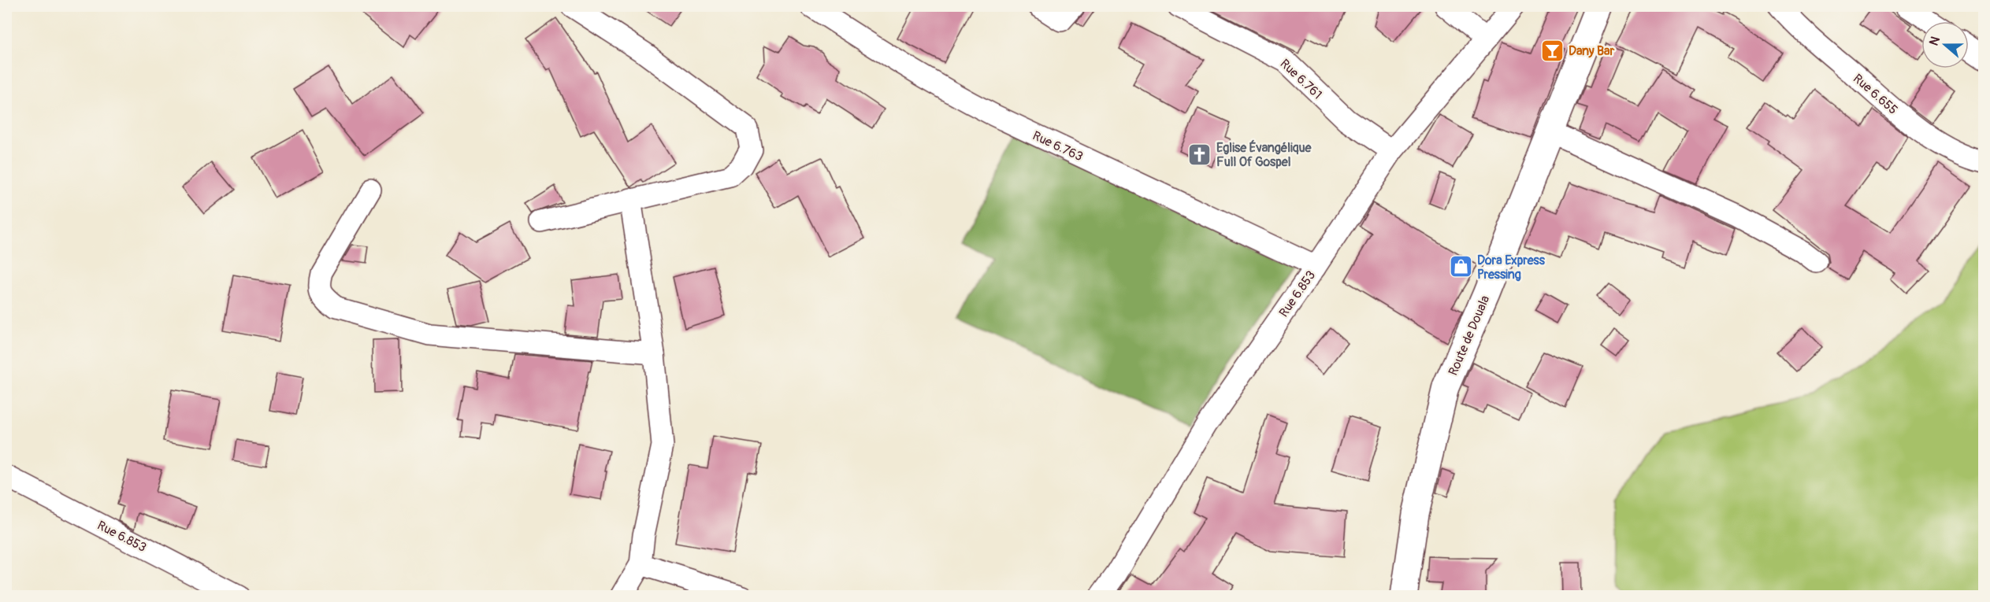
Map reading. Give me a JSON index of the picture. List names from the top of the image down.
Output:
{
  "streets": {
    "highway": ["Route de Douala"],
    "street": [
      "Rue 6.761",
      "Rue 6.655",
      "Rue 6.763",
      "Rue 6.853"
    ]
  },
  "crossings": [
    ["Rue 6.761", "Rue 6.853"],
    ["Rue 6.763", "Rue 6.853"]
  ],
  "places": {
    "bar": ["Dany Bar"],
    "church": ["Eglise Évangélique Full Of Gospel"],
    "shop": ["Dora Express Pressing"]
  },
  "north": "left"
}
